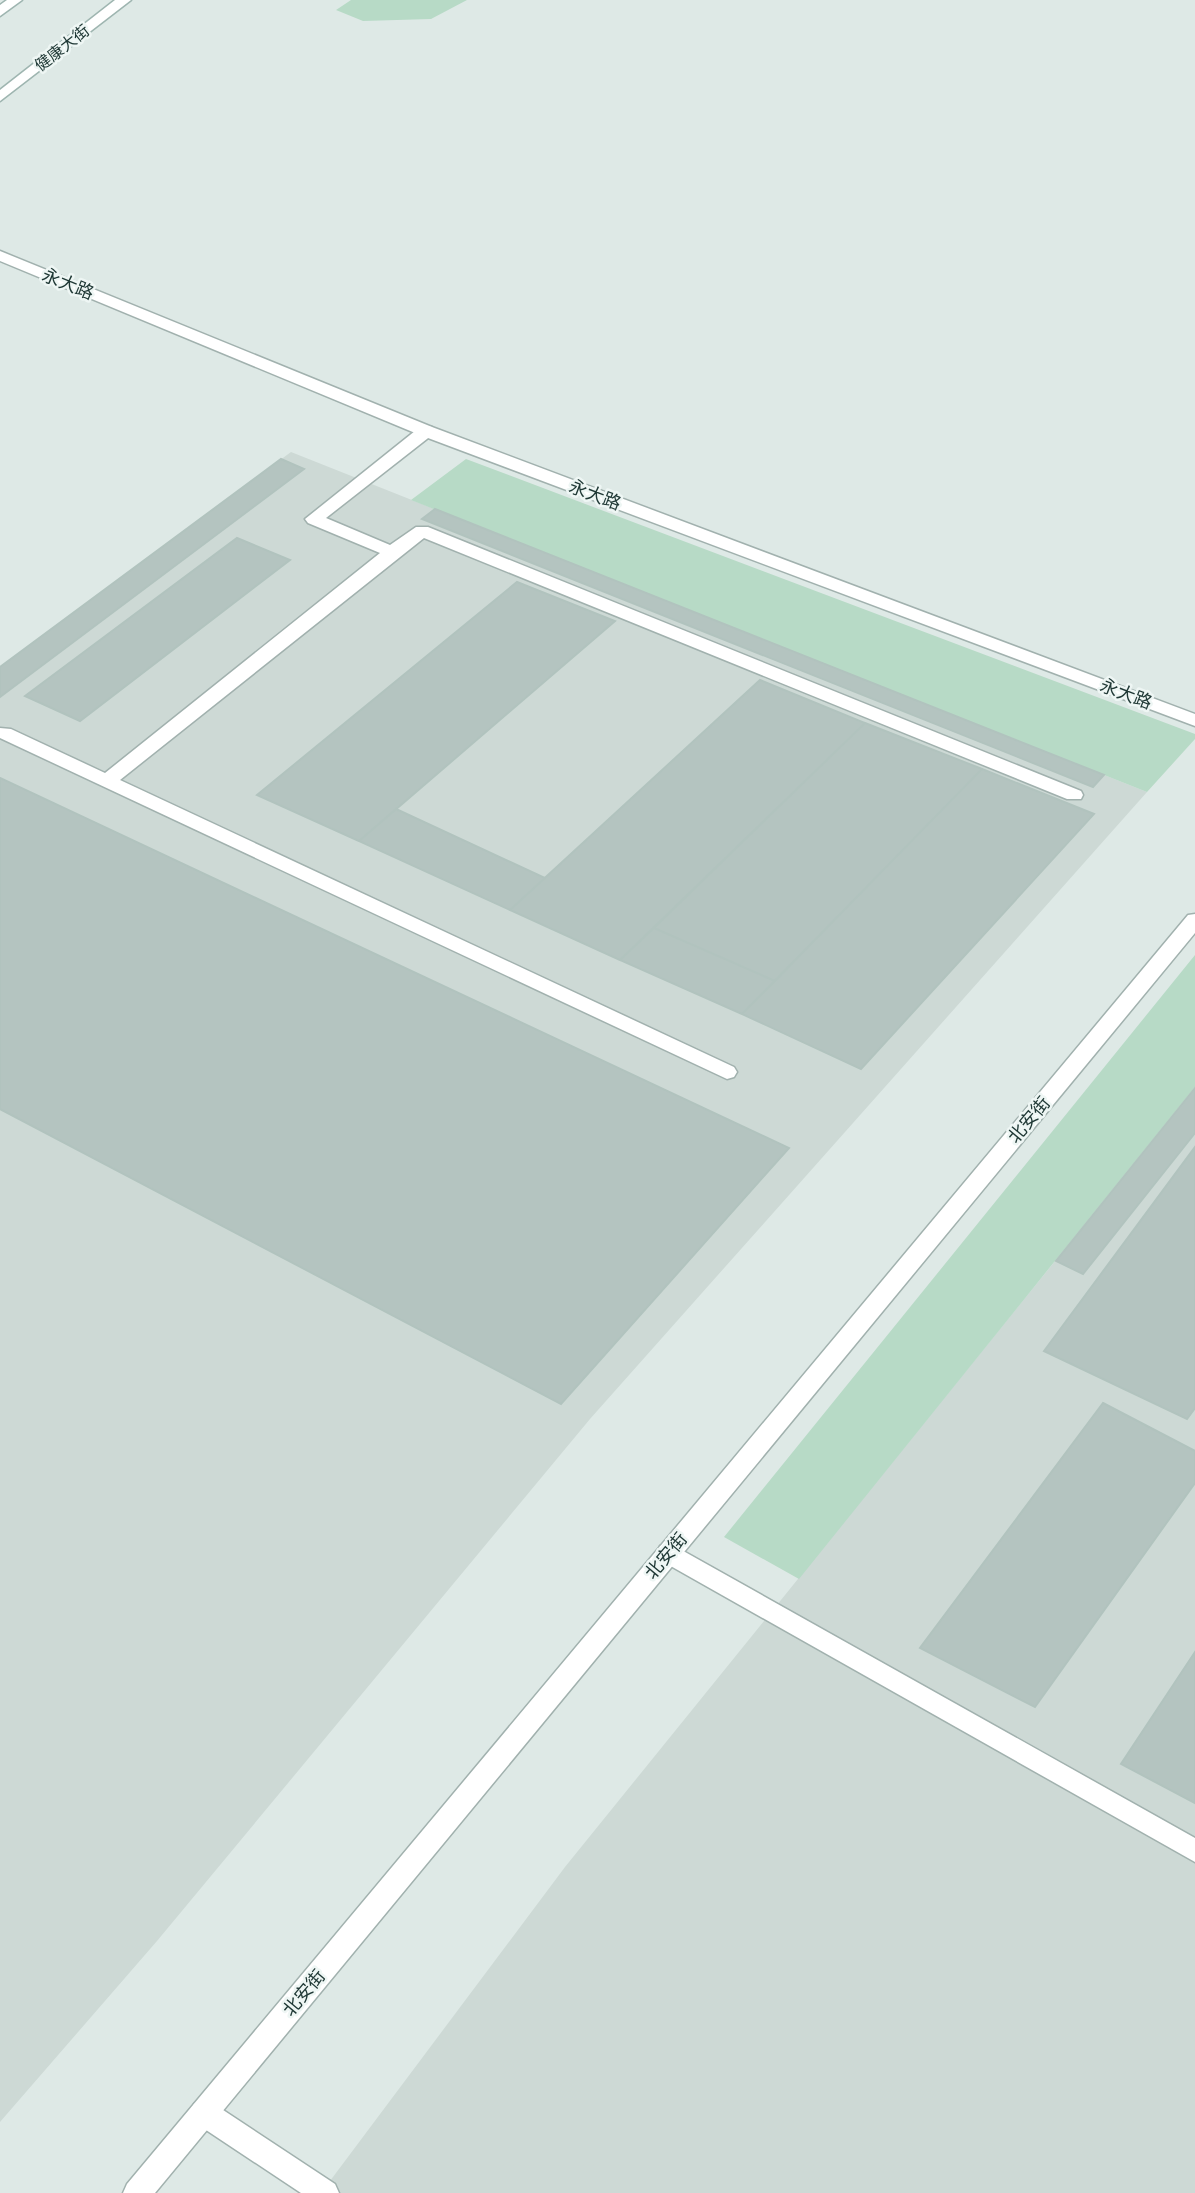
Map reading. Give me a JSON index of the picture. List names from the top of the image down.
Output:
{
  "streets": {
    "street": ["健康大街", "永大路", "北安街"]
  }
}
